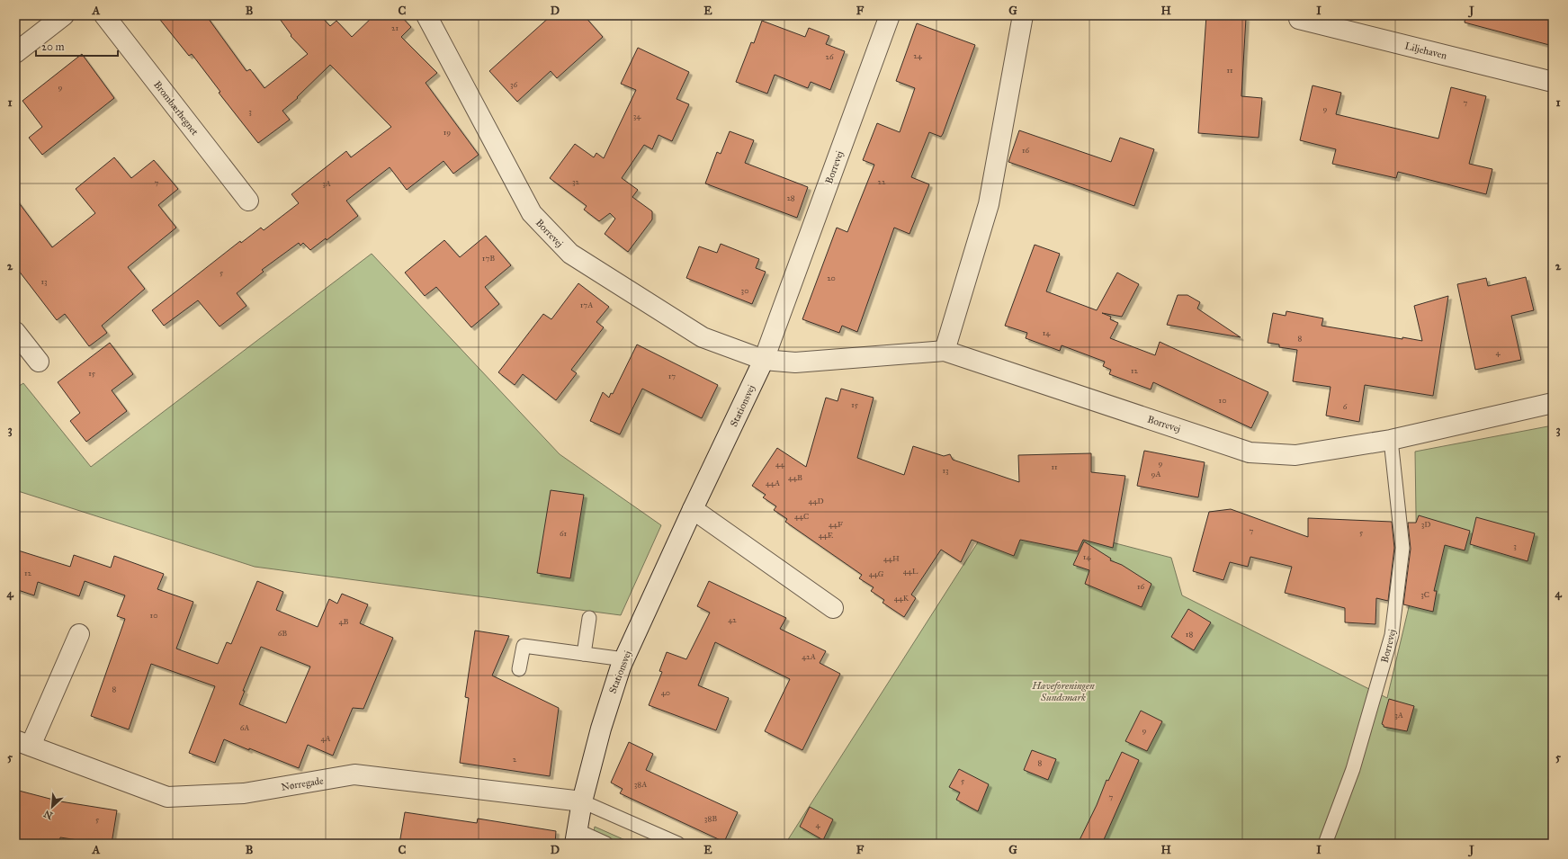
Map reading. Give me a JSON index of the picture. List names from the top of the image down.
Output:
{
  "streets": {
    "street": [
      "Liljehaven",
      "Brombærhegnet",
      "Borrevej",
      "Stationsvej",
      "Nørregade"
    ]
  },
  "crossings": [
    ["Borrevej", "Stationsvej"],
    ["Stationsvej", "Nørregade"]
  ],
  "parks": ["Haveforeningen Sundsmark"],
  "house_numbers": [
    "21",
    "24",
    "26",
    "11",
    "36",
    "9",
    "7",
    "9",
    "3",
    "34",
    "19",
    "16",
    "32",
    "22",
    "7",
    "3A",
    "28",
    "17B",
    "5",
    "20",
    "13",
    "30",
    "17A",
    "14",
    "8",
    "4",
    "12",
    "15",
    "17",
    "10",
    "15",
    "6",
    "9",
    "44",
    "11",
    "13",
    "9A",
    "44B",
    "44A",
    "44D",
    "44C",
    "44F",
    "3D",
    "7",
    "5",
    "61",
    "44E",
    "3",
    "14",
    "44H",
    "44L",
    "12",
    "44G",
    "16",
    "3C",
    "44K",
    "10",
    "42",
    "4B",
    "6B",
    "18",
    "42A",
    "8",
    "40",
    "3A",
    "6A",
    "9",
    "4A",
    "2",
    "8",
    "5",
    "38A",
    "7",
    "38B",
    "5",
    "4"
  ],
  "scale_bar": "20 m",
  "north": "bottom left",
  "grid": {
    "columns": [
      "A",
      "B",
      "C",
      "D",
      "E",
      "F",
      "G",
      "H",
      "I",
      "J"
    ],
    "rows": [
      "1",
      "2",
      "3",
      "4",
      "5"
    ]
  }
}
